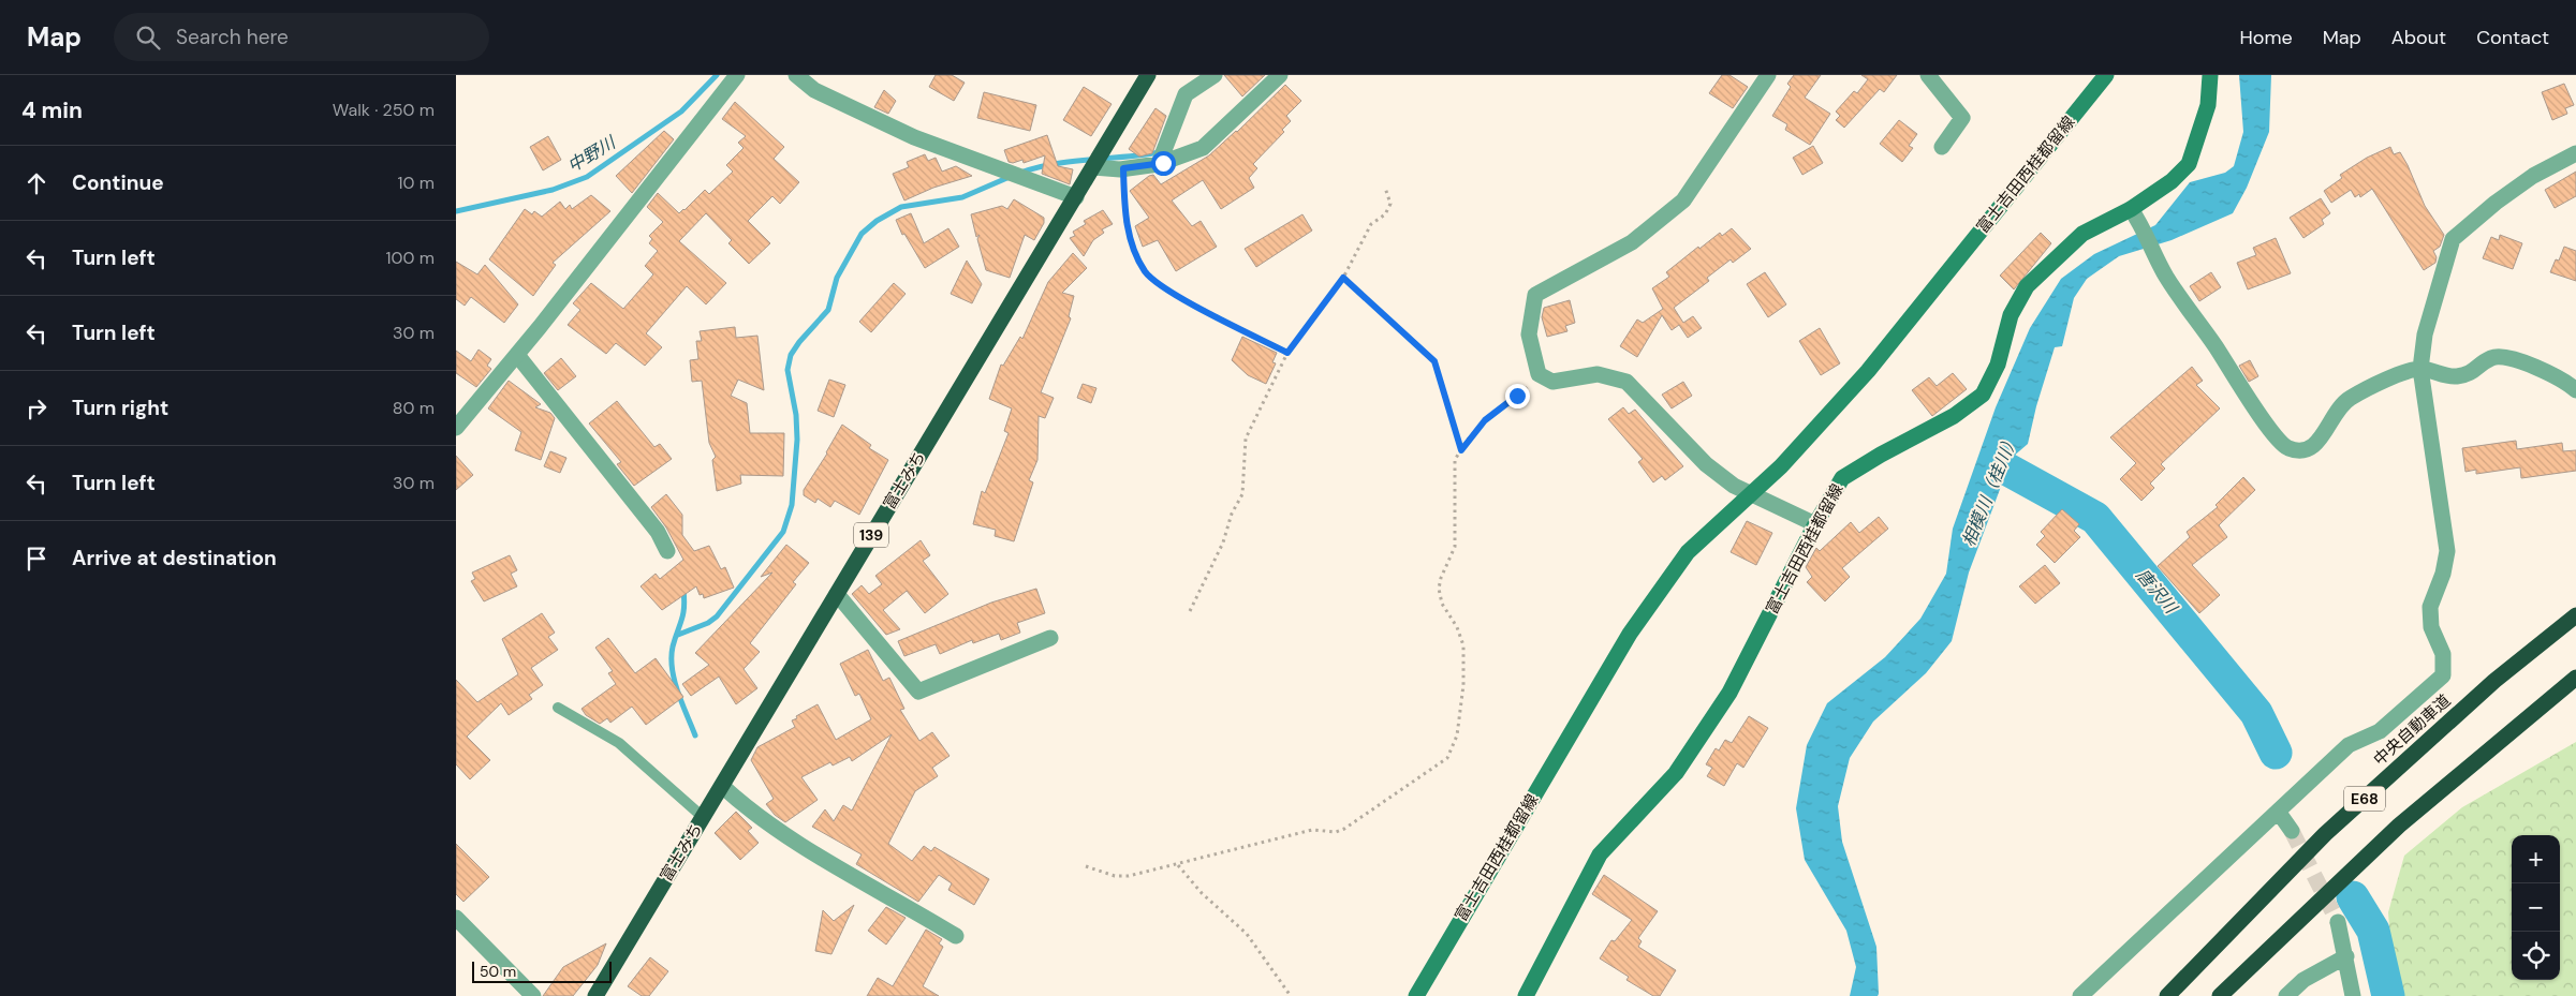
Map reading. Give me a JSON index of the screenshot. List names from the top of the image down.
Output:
{
  "streets": {
    "highway": [
      "富士みち",
      "139",
      "中央自動車道",
      "E68"
    ],
    "main road": ["富士吉田西桂都留線"]
  },
  "water": ["中野川", "相模川（桂川）", "唐沢川"],
  "scale_bar": "50 m",
  "page": {
    "header": "Map",
    "search": "Search here",
    "nav": [
      "Home",
      "Map",
      "About",
      "Contact"
    ],
    "heading": ["4 min", "Walk · 250 m"],
    "list": [
      ["Continue", "10 m"],
      ["Turn left", "100 m"],
      ["Turn left", "30 m"],
      ["Turn right", "80 m"],
      ["Turn left", "30 m"],
      "Arrive at destination"
    ],
    "map_buttons": ["+", "−"],
    "scale": "50 m"
  }
}
